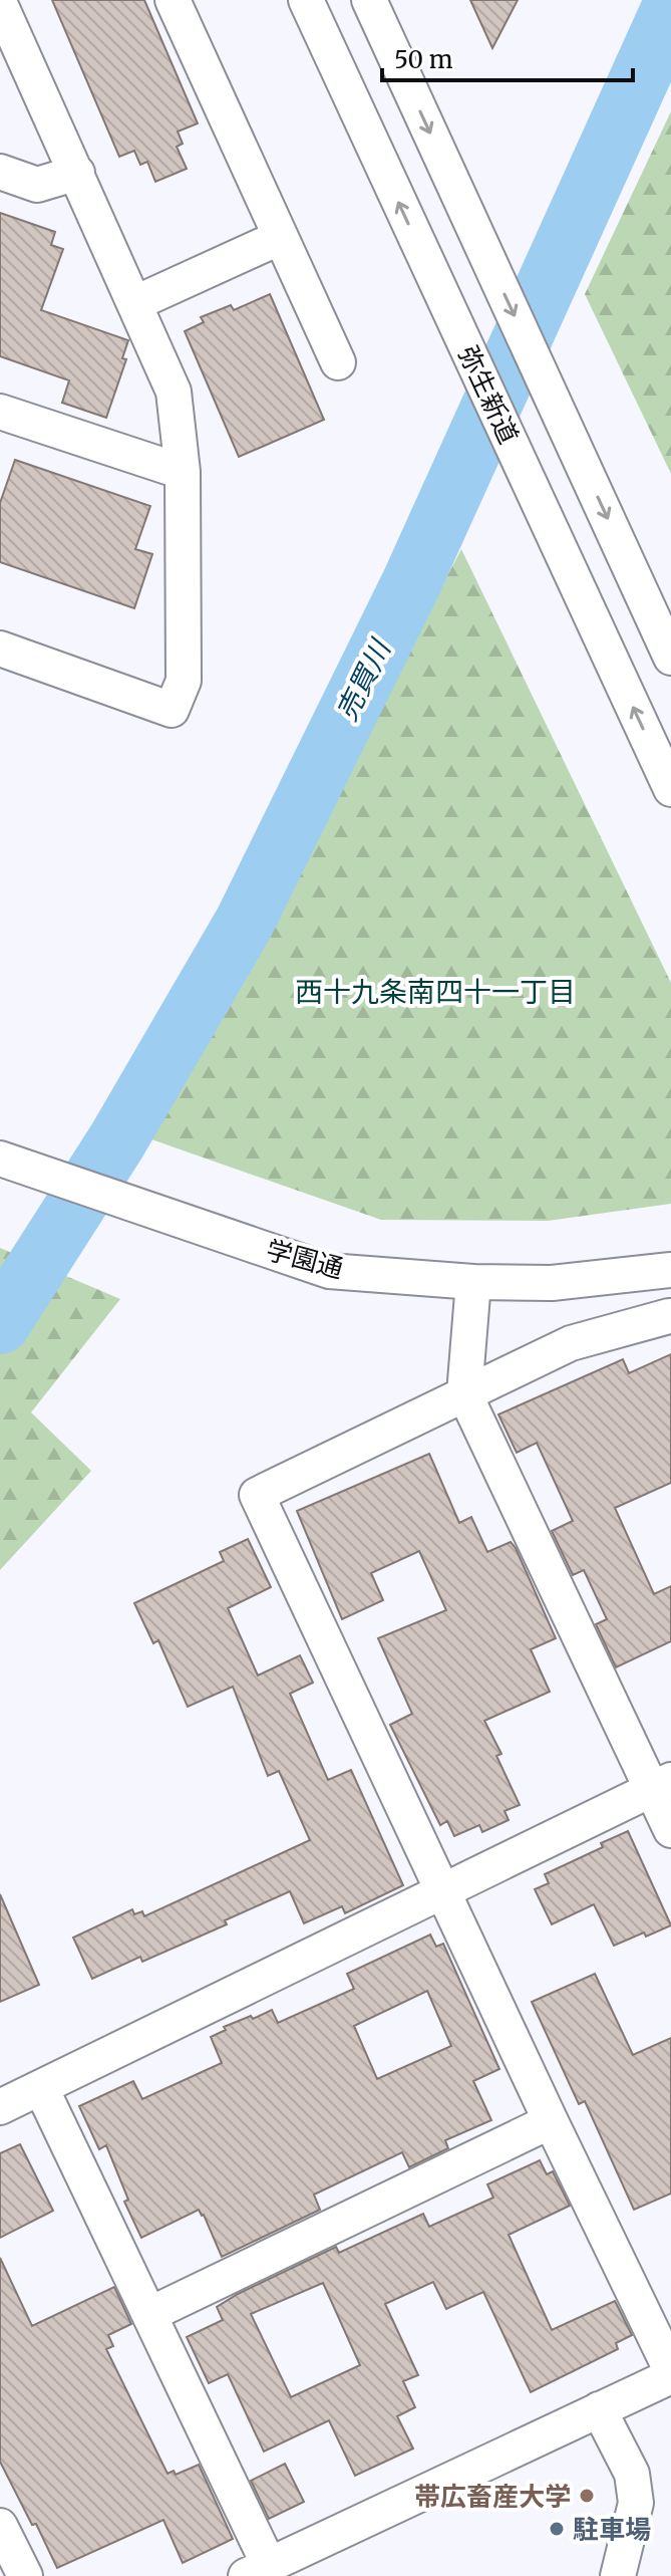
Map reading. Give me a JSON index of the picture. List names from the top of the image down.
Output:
{
  "streets": {
    "street": ["弥生新道", "学園通"]
  },
  "districts": ["西十九条南四十一丁目"],
  "water": ["売買川"],
  "places": ["帯広畜産大学", "駐車場"],
  "scale_bar": "50 m"
}
